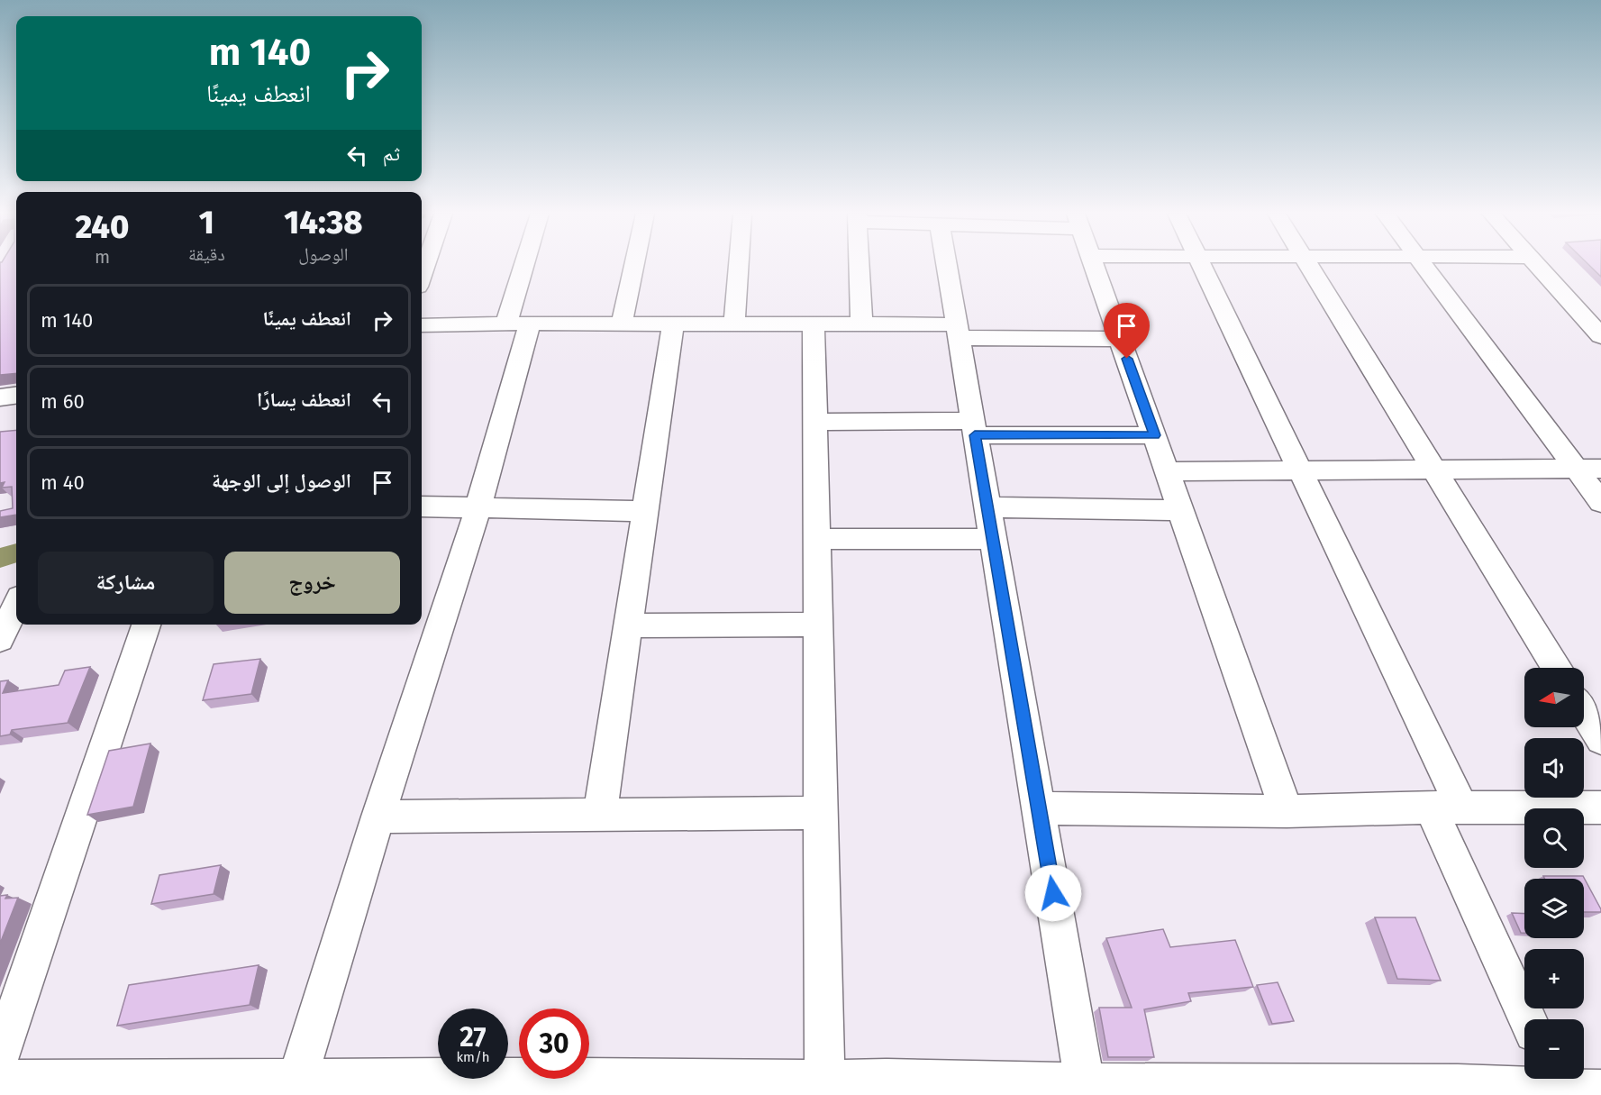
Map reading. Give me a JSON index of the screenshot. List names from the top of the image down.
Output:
{
  "north": "left",
  "page": {
    "turn": ["140 m", "انعطف يمينًا"],
    "then": "ثم",
    "eta": [
      "14:38",
      "الوصول",
      "1",
      "دقيقة",
      "240",
      "m"
    ],
    "list": [
      {
        "name": "انعطف يمينًا",
        "value": "140 m"
      },
      {
        "name": "انعطف يسارًا",
        "value": "60 m"
      },
      {
        "name": "الوصول إلى الوجهة",
        "value": "40 m"
      }
    ],
    "buttons": ["خروج", "مشاركة"],
    "map_buttons": ["+", "−"],
    "speed": "27 km/h",
    "limit": "30"
  }
}
